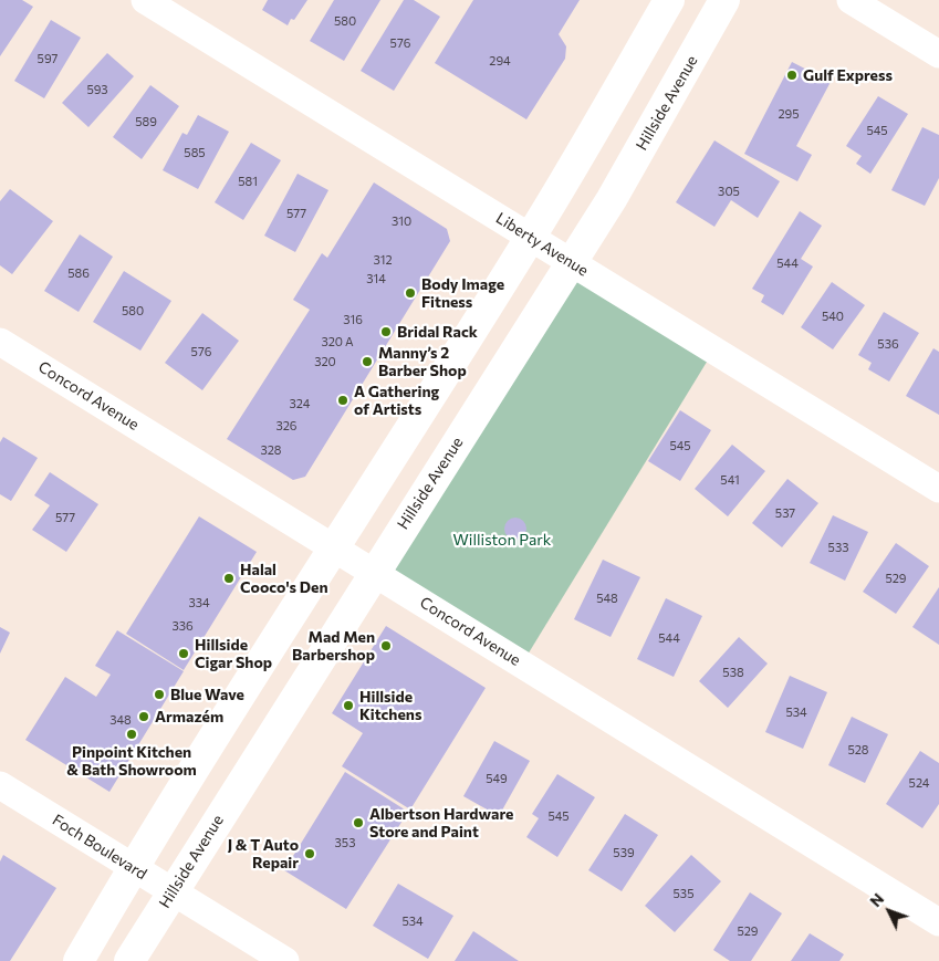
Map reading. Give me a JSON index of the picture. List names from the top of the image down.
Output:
{
  "streets": {
    "main road": ["Hillside Avenue"],
    "street": ["Liberty Avenue", "Concord Avenue", "Foch Boulevard"]
  },
  "crossings": [
    ["Hillside Avenue", "Liberty Avenue"],
    ["Hillside Avenue", "Concord Avenue"],
    ["Hillside Avenue", "Foch Boulevard"]
  ],
  "parks": ["Williston Park"],
  "places": [
    "Gulf Express",
    "Body Image Fitness",
    "Bridal Rack",
    "Manny’s 2 Barber Shop",
    "A Gathering of Artists",
    "Halal Cooco's Den",
    "Mad Men Barbershop",
    "Hillside Cigar Shop",
    "Blue Wave",
    "Hillside Kitchens",
    "Armazém",
    "Pinpoint Kitchen & Bath Showroom",
    "Albertson Hardware Store and Paint",
    "J & T Auto Repair"
  ],
  "house_numbers": [
    "580",
    "576",
    "597",
    "294",
    "593",
    "295",
    "589",
    "545",
    "585",
    "581",
    "305",
    "577",
    "310",
    "312",
    "544",
    "586",
    "314",
    "580",
    "540",
    "316",
    "320 A",
    "536",
    "576",
    "320",
    "324",
    "326",
    "545",
    "328",
    "541",
    "537",
    "577",
    "533",
    "529",
    "548",
    "334",
    "336",
    "544",
    "538",
    "534",
    "348",
    "528",
    "549",
    "524",
    "545",
    "353",
    "539",
    "535",
    "534",
    "529"
  ],
  "north": "top left"
}
